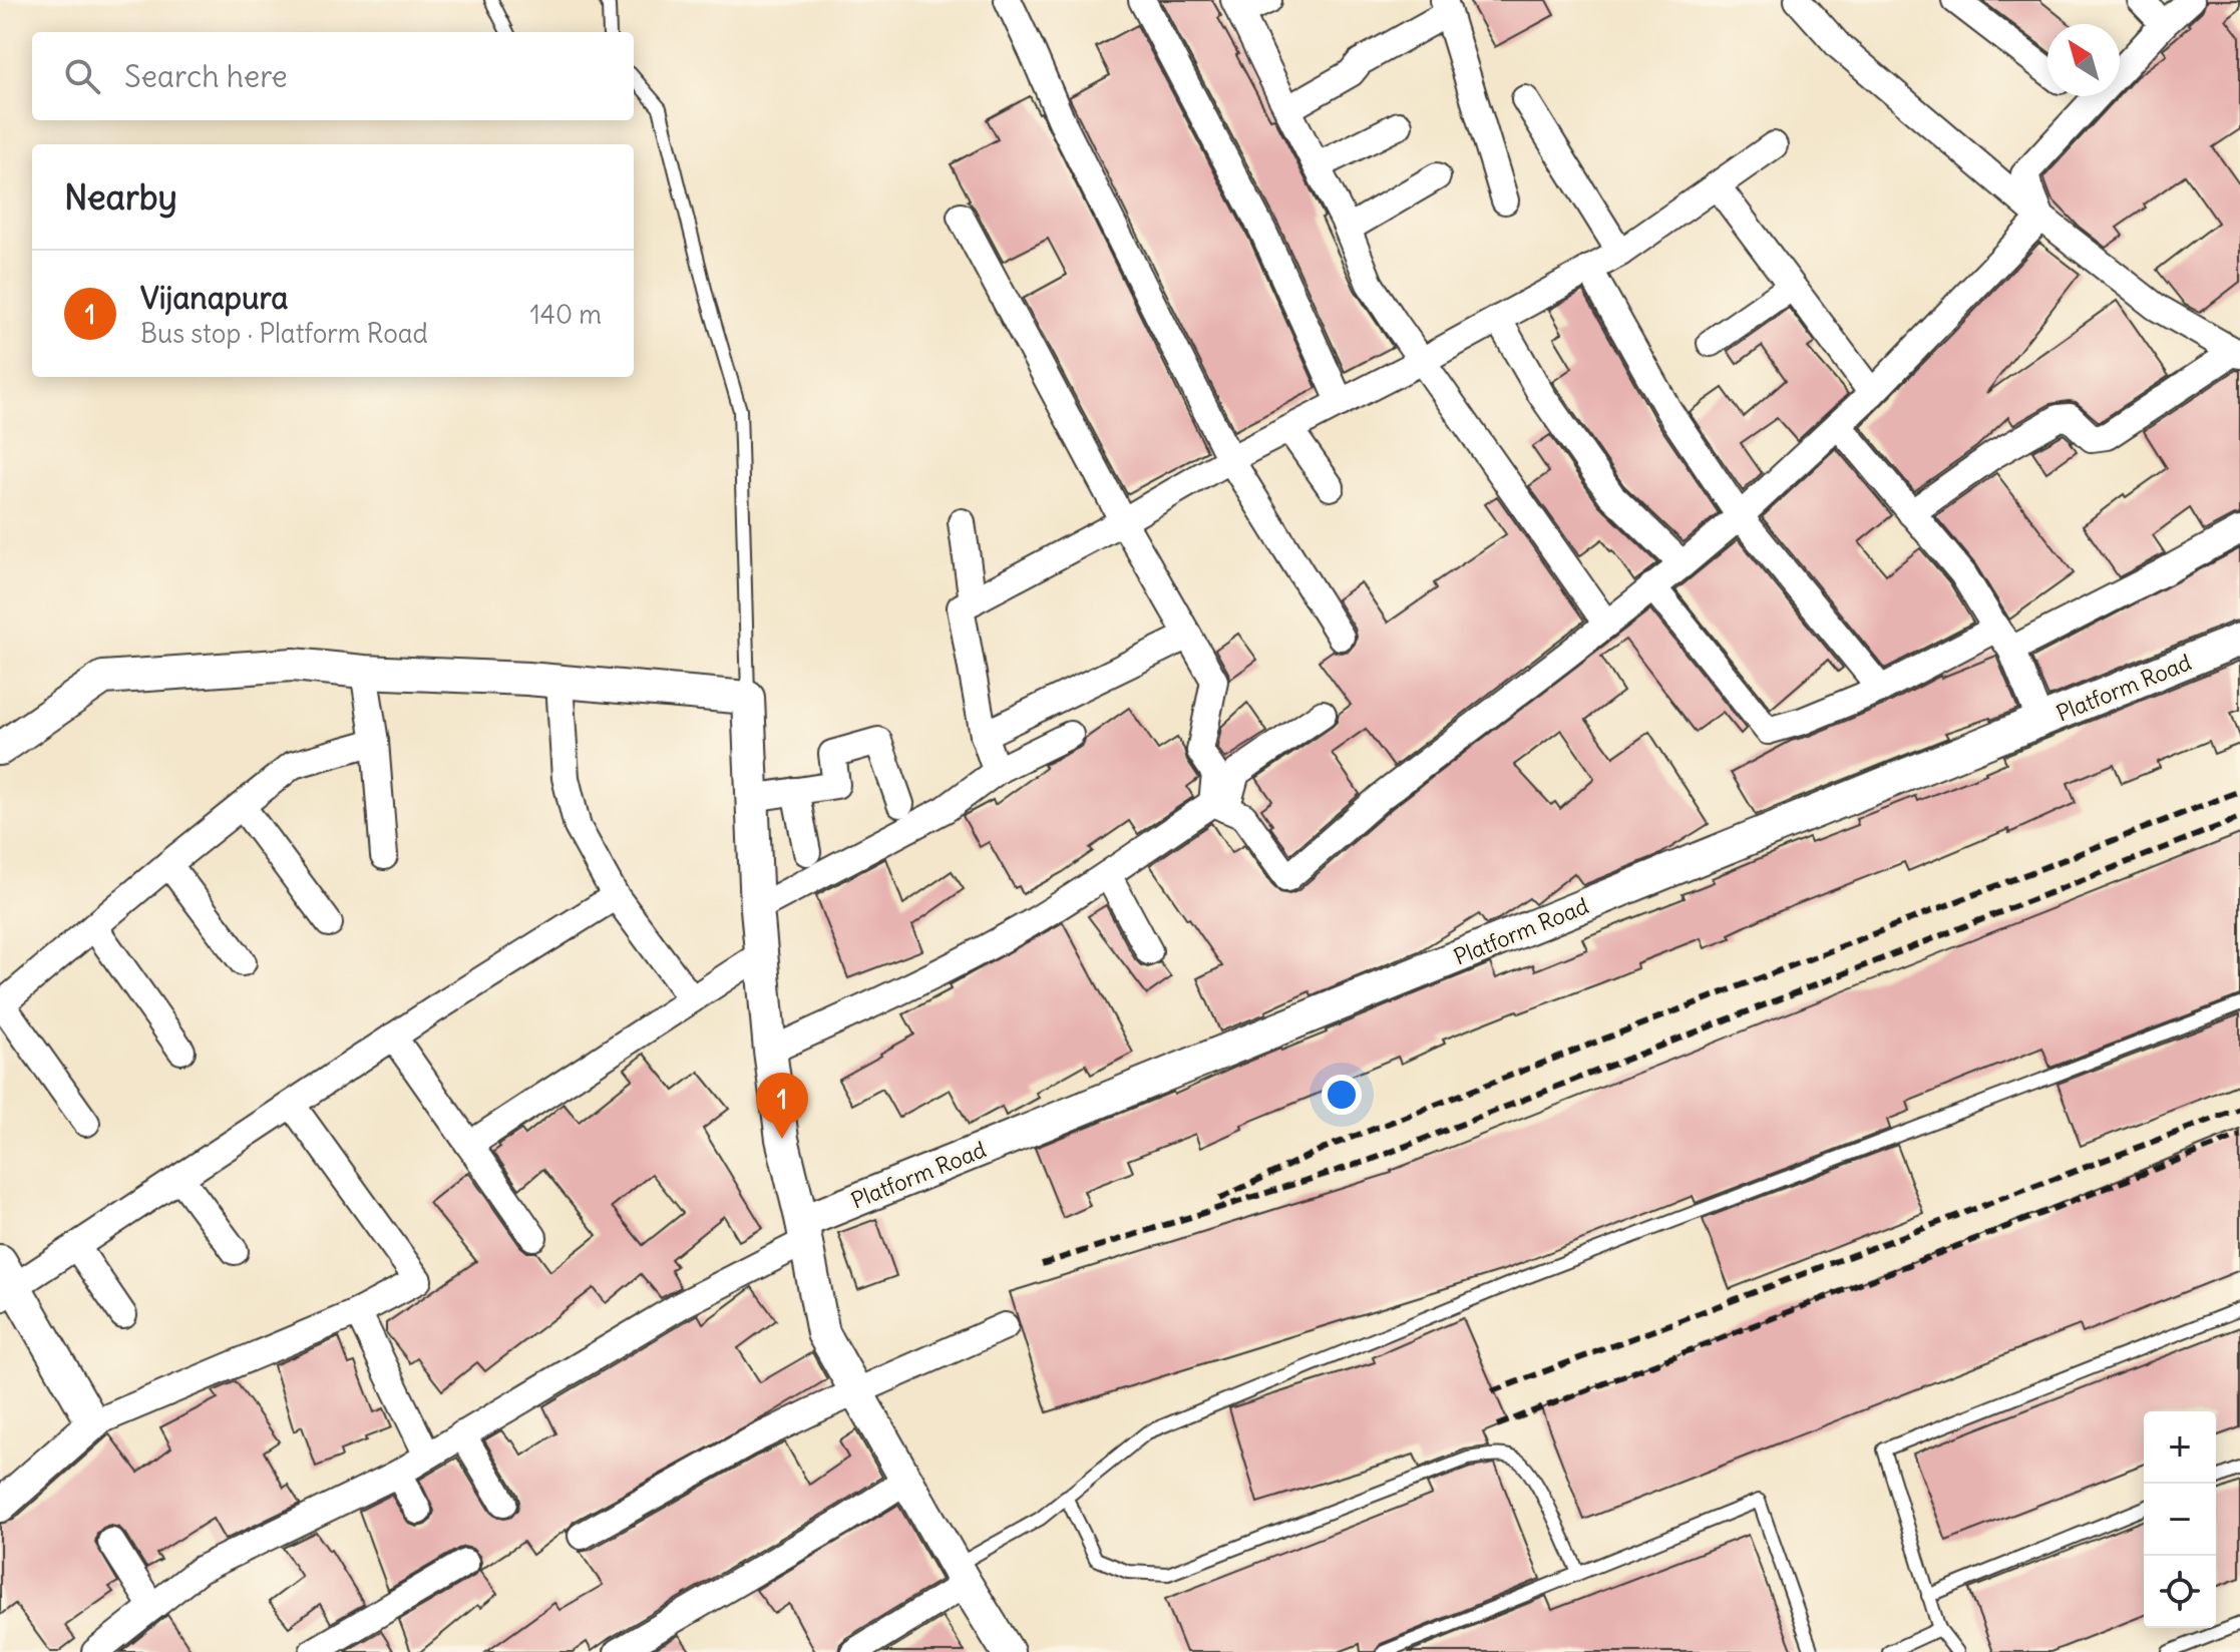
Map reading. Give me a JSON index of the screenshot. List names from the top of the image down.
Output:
{
  "streets": {
    "street": ["Platform Road"]
  },
  "north": "top left",
  "page": {
    "search": "Search here",
    "heading": "Nearby",
    "list": [
      {
        "mark": "1",
        "name": "Vijanapura",
        "note": "Bus stop · Platform Road",
        "value": "140 m"
      }
    ],
    "pins": "1",
    "map_buttons": ["+", "−"]
  }
}
